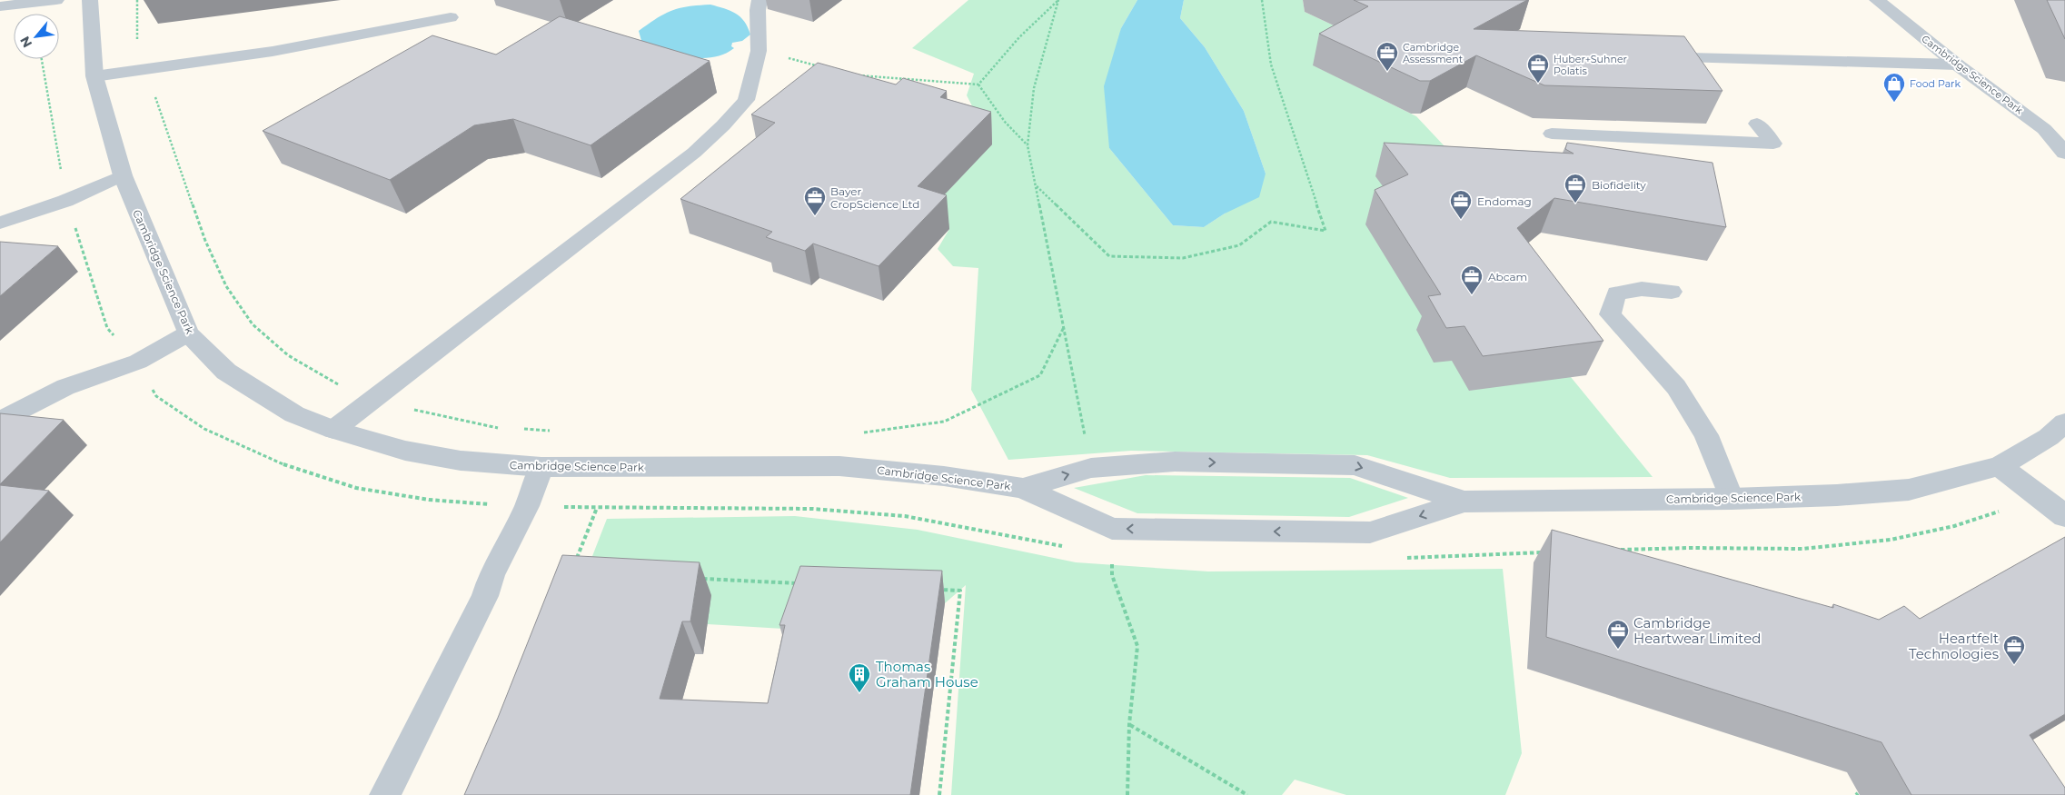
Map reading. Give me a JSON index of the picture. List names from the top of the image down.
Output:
{
  "streets": {
    "street": ["Cambridge Science Park"]
  },
  "places": {
    "office": [
      "Cambridge Assessment",
      "Huber+Suhner Polatis",
      "Biofidelity",
      "Bayer CropScience Ltd",
      "Endomag",
      "Abcam",
      "Cambridge Heartwear Limited",
      "Heartfelt Technologies"
    ],
    "shop": ["Food Park"],
    "building": ["Thomas Graham House"]
  },
  "north": "bottom left"
}
